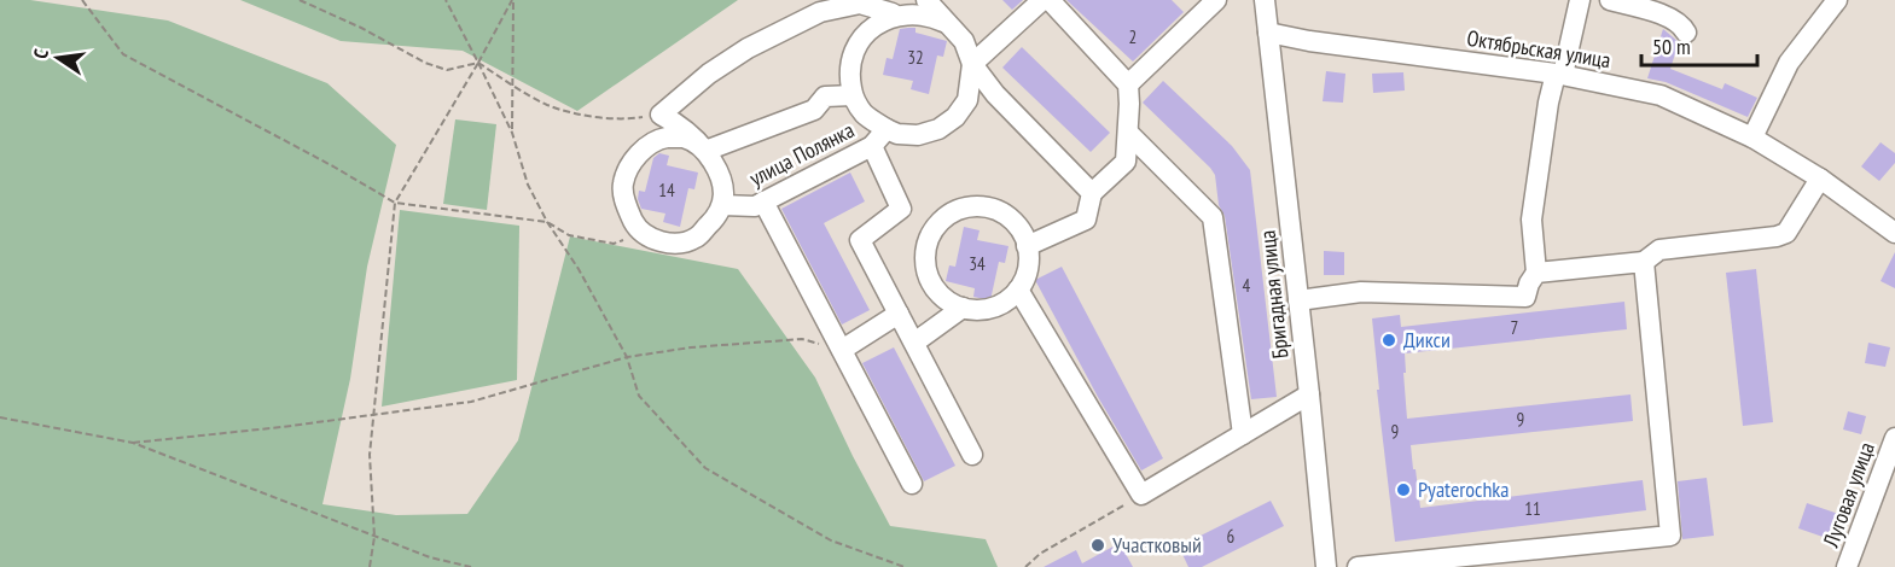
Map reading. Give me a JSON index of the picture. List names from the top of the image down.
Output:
{
  "streets": {
    "street": [
      "Октябрьская улица",
      "улица Полянка",
      "Бригадная улица",
      "Луговая улица"
    ]
  },
  "crossings": [
    ["Октябрьская улица", "Бригадная улица"]
  ],
  "places": ["Дикси", "Pyaterochka", "Участковый"],
  "house_numbers": [
    "2",
    "32",
    "14",
    "34",
    "4",
    "7",
    "9",
    "9",
    "11",
    "6"
  ],
  "scale_bar": "50 m",
  "north": "left"
}
